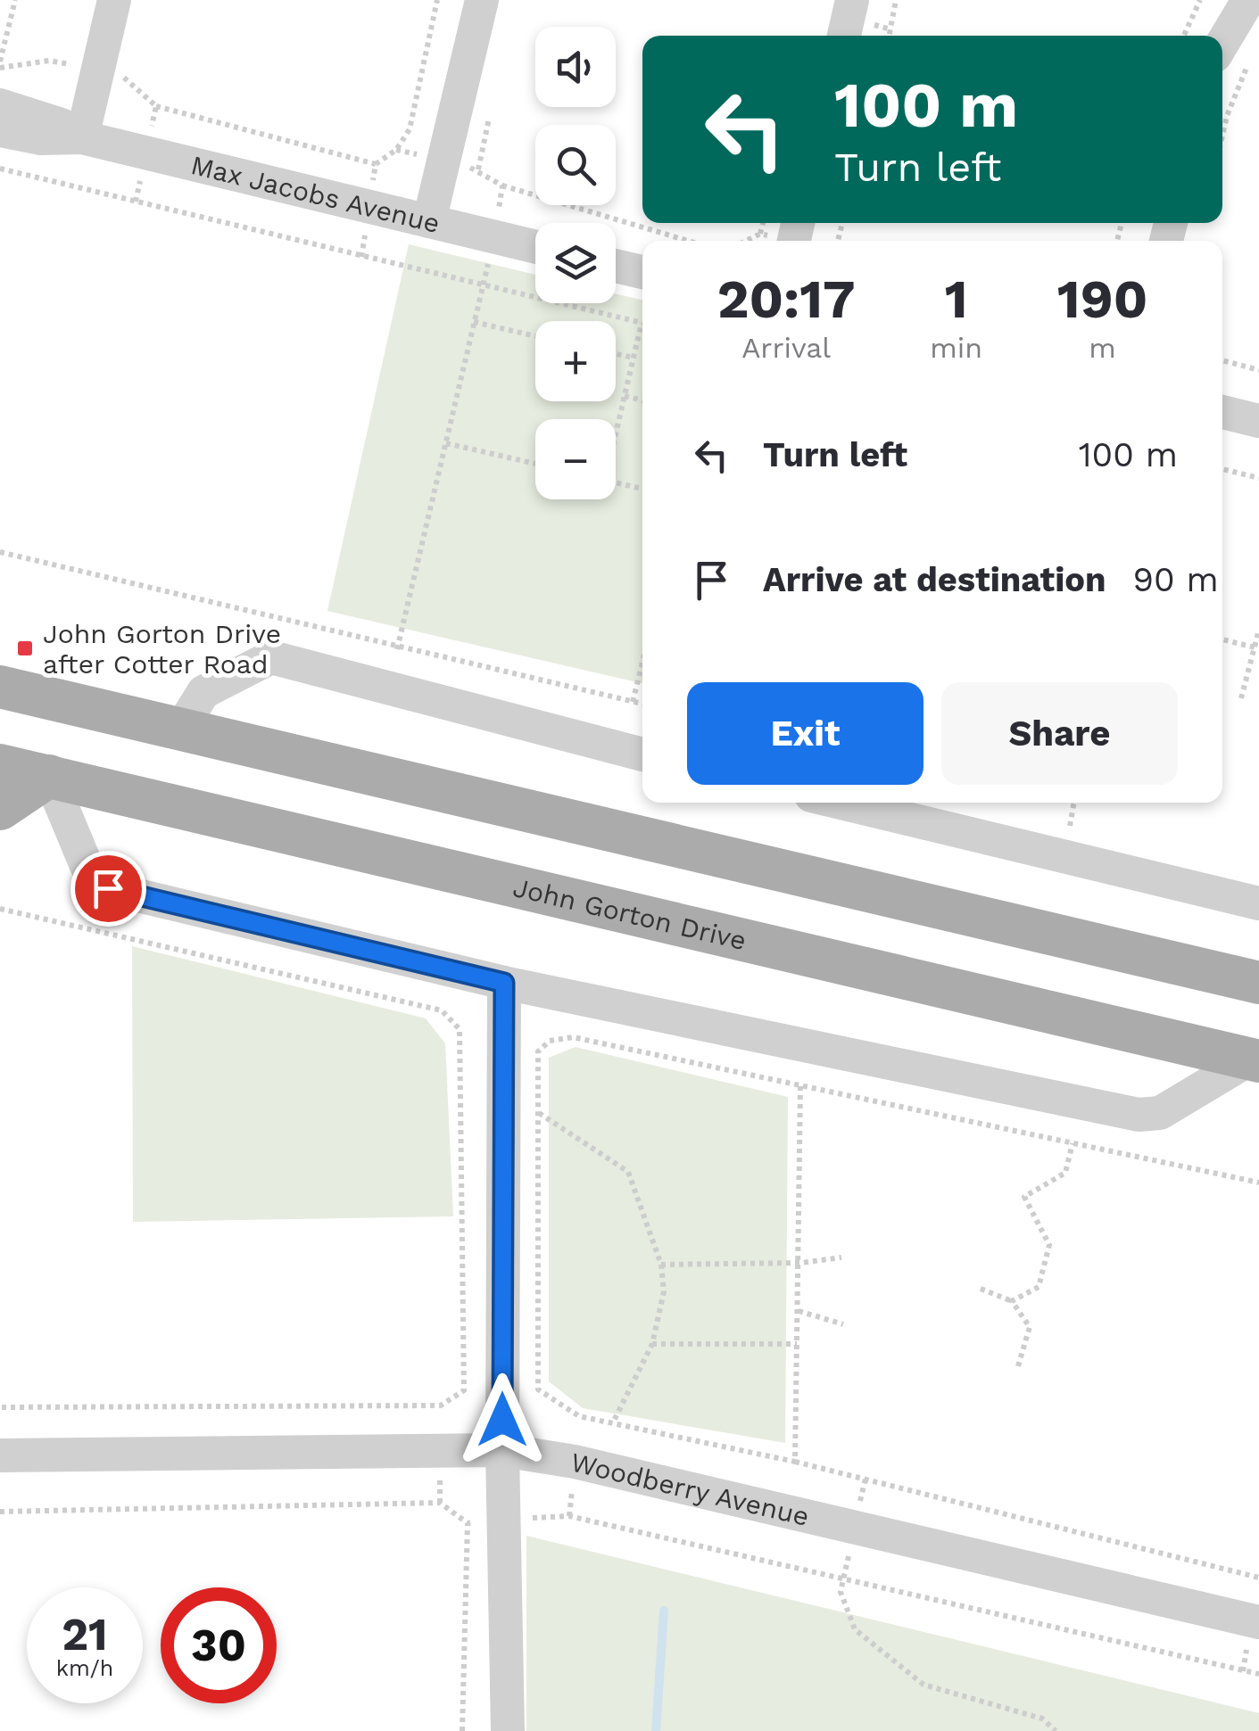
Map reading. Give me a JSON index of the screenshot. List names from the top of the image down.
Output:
{
  "streets": {
    "main road": ["John Gorton Drive"],
    "street": ["Max Jacobs Avenue", "Woodberry Avenue"]
  },
  "places": {
    "transit": ["John Gorton Drive after Cotter Road"]
  },
  "page": {
    "map_buttons": ["+", "−"],
    "turn": ["100 m", "Turn left"],
    "eta": [
      "20:17",
      "Arrival",
      "1",
      "min",
      "190",
      "m"
    ],
    "list": [
      {
        "name": "Turn left",
        "value": "100 m"
      },
      {
        "name": "Arrive at destination",
        "value": "90 m"
      }
    ],
    "buttons": ["Exit", "Share"],
    "speed": "21 km/h",
    "limit": "30"
  }
}
